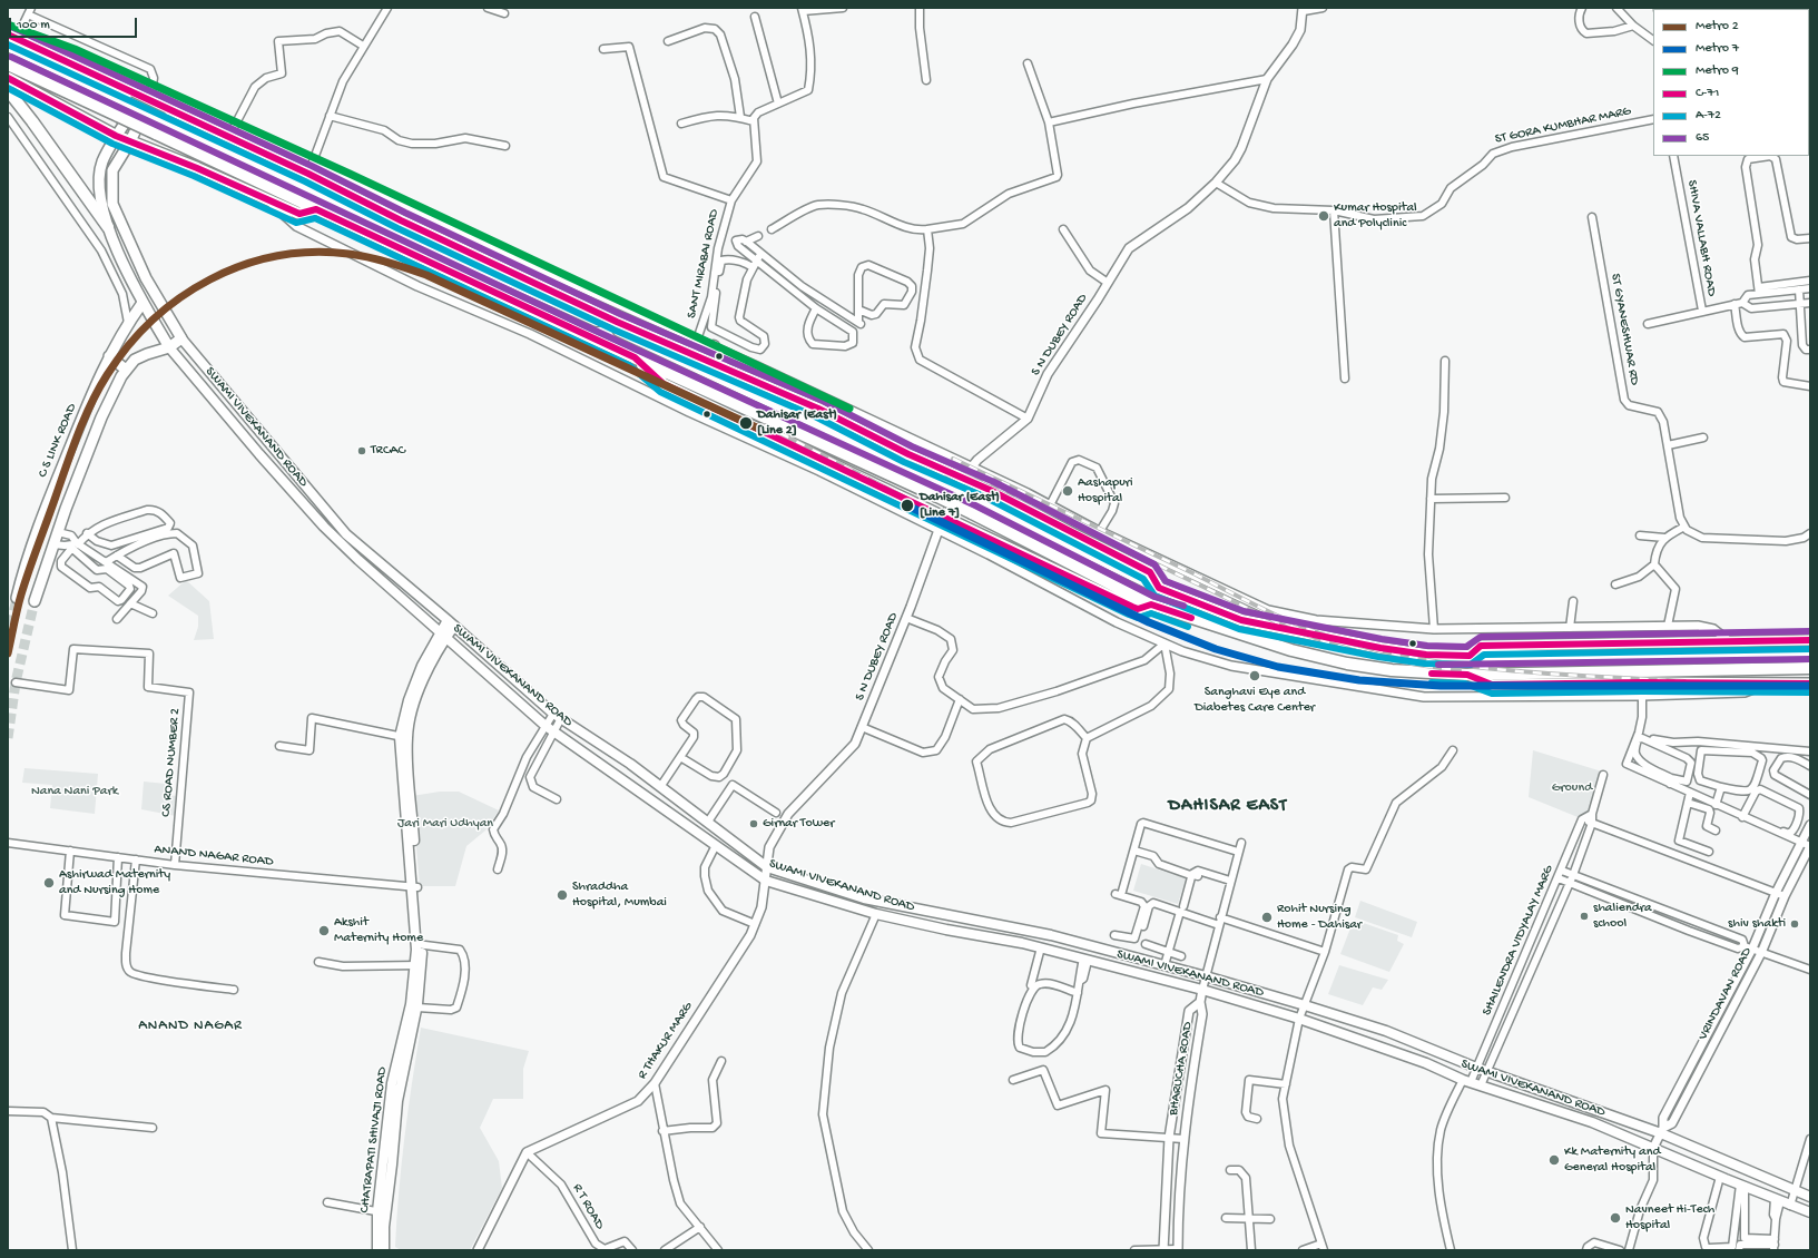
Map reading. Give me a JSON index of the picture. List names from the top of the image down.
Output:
{
  "streets": {
    "main road": ["SWAMI VIVEKANAND ROAD", "C S LINK ROAD", "CHATRAPATI SHIVAJI ROAD"],
    "street": [
      "ST GORA KUMBHAR MARG",
      "SHIVA VALLABH ROAD",
      "SANT MIRABAI ROAD",
      "ST GYANESHWAR RD",
      "S N DUBEY ROAD",
      "CS ROAD NUMBER 2",
      "ANAND NAGAR ROAD",
      "SHAILENDRA VIDYALAY MARG",
      "VRINDAVAN ROAD",
      "R THAKUR MARG",
      "BHARUCHA ROAD",
      "R T ROAD"
    ]
  },
  "crossings": [
    ["ST GORA KUMBHAR MARG", "S N DUBEY ROAD"],
    ["S N DUBEY ROAD", "SWAMI VIVEKANAND ROAD"],
    ["S N DUBEY ROAD", "R THAKUR MARG"],
    ["SWAMI VIVEKANAND ROAD", "C S LINK ROAD"],
    ["SWAMI VIVEKANAND ROAD", "SHAILENDRA VIDYALAY MARG"],
    ["SWAMI VIVEKANAND ROAD", "VRINDAVAN ROAD"],
    ["SWAMI VIVEKANAND ROAD", "R THAKUR MARG"],
    ["SWAMI VIVEKANAND ROAD", "BHARUCHA ROAD"],
    ["CS ROAD NUMBER 2", "ANAND NAGAR ROAD"],
    ["R THAKUR MARG", "R T ROAD"]
  ],
  "districts": ["DAHISAR EAST", "ANAND NAGAR"],
  "parks": ["Ground", "Nana Nani Park", "Jari Mari Udhyan"],
  "places": [
    "Kumar Hospital and Polyclinic",
    "Dahisar (East) [Line 2]",
    "TRCAC",
    "Aashapuri Hospital",
    "Dahisar (East) [Line 7]",
    "Sanghavi Eye and Diabetes Care Center",
    "Girnar Tower",
    "Ashirwad Maternity and Nursing Home",
    "Shraddha Hospital, Mumbai",
    "shaliendra school",
    "Rohit Nursing Home - Dahisar",
    "shiv shakti",
    "Akshit Maternity Home",
    "Kk Maternity and General Hospital",
    "Navneet Hi-Tech Hospital"
  ],
  "lines": [
    "metro line 9",
    "transit line 65",
    "transit line C-71",
    "transit line A-72",
    "metro line 2",
    "metro line 7"
  ],
  "legend": [
    "Metro 2",
    "Metro 7",
    "Metro 9",
    "C-71",
    "A-72",
    "65"
  ],
  "scale_bar": "100 m"
}
